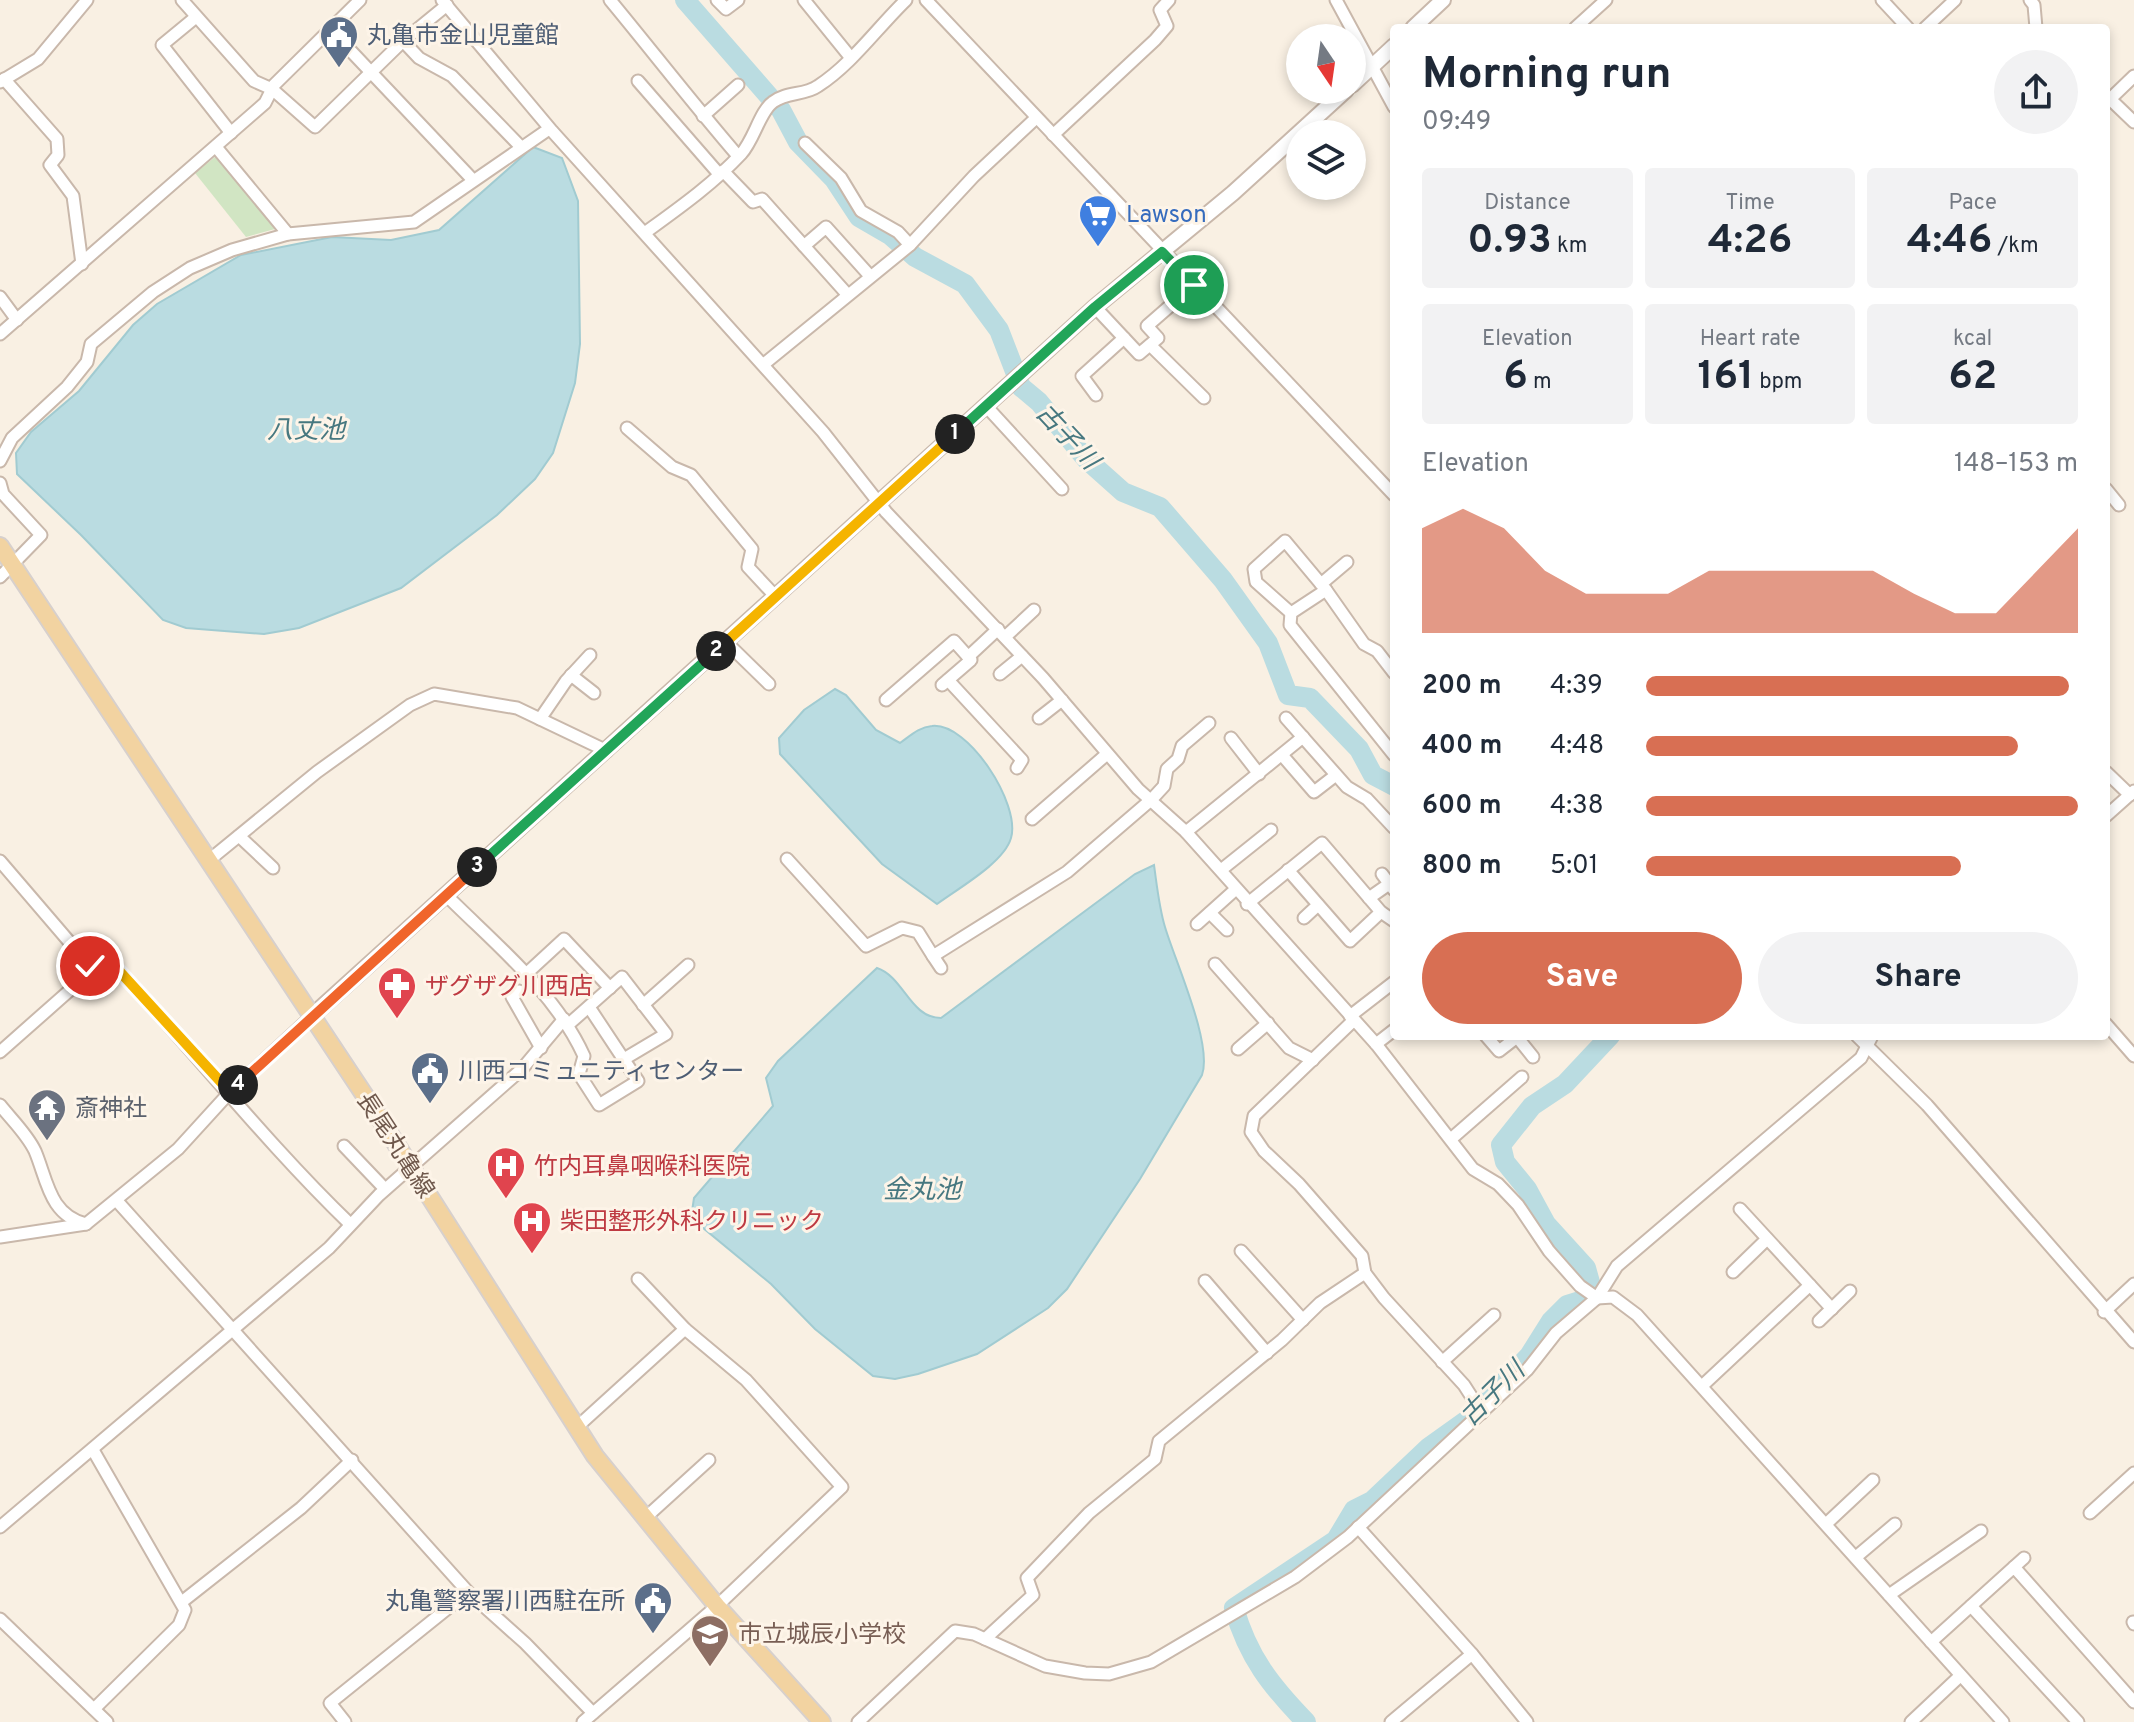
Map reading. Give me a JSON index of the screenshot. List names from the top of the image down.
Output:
{
  "streets": {
    "main road": ["長尾丸亀線"]
  },
  "water": ["八丈池", "古子川", "金丸池"],
  "places": {
    "public building": ["丸亀市金山児童館", "川西コミュニティセンター", "丸亀警察署川西駐在所"],
    "supermarket": ["Lawson"],
    "pharmacy": ["ザグザグ川西店"],
    "temple": ["斎神社"],
    "hospital": ["竹内耳鼻咽喉科医院", "柴田整形外科クリニック"],
    "school or university": ["市立城辰小学校"]
  },
  "north": "bottom",
  "page": {
    "heading": ["Morning run", "09:49"],
    "stats": [
      ["Distance", "0.93 km"],
      ["Time", "4:26"],
      ["Pace", "4:46 /km"],
      ["Elevation", "6 m"],
      ["Heart rate", "161 bpm"],
      ["kcal", "62"]
    ],
    "pins": [
      "1",
      "2",
      "3",
      "4"
    ],
    "chart": ["Elevation", "148–153 m"],
    "list": [
      {
        "name": "200 m",
        "note": "4:39"
      },
      {
        "name": "400 m",
        "note": "4:48"
      },
      {
        "name": "600 m",
        "note": "4:38"
      },
      {
        "name": "800 m",
        "note": "5:01"
      }
    ],
    "buttons": ["Save", "Share"]
  }
}
